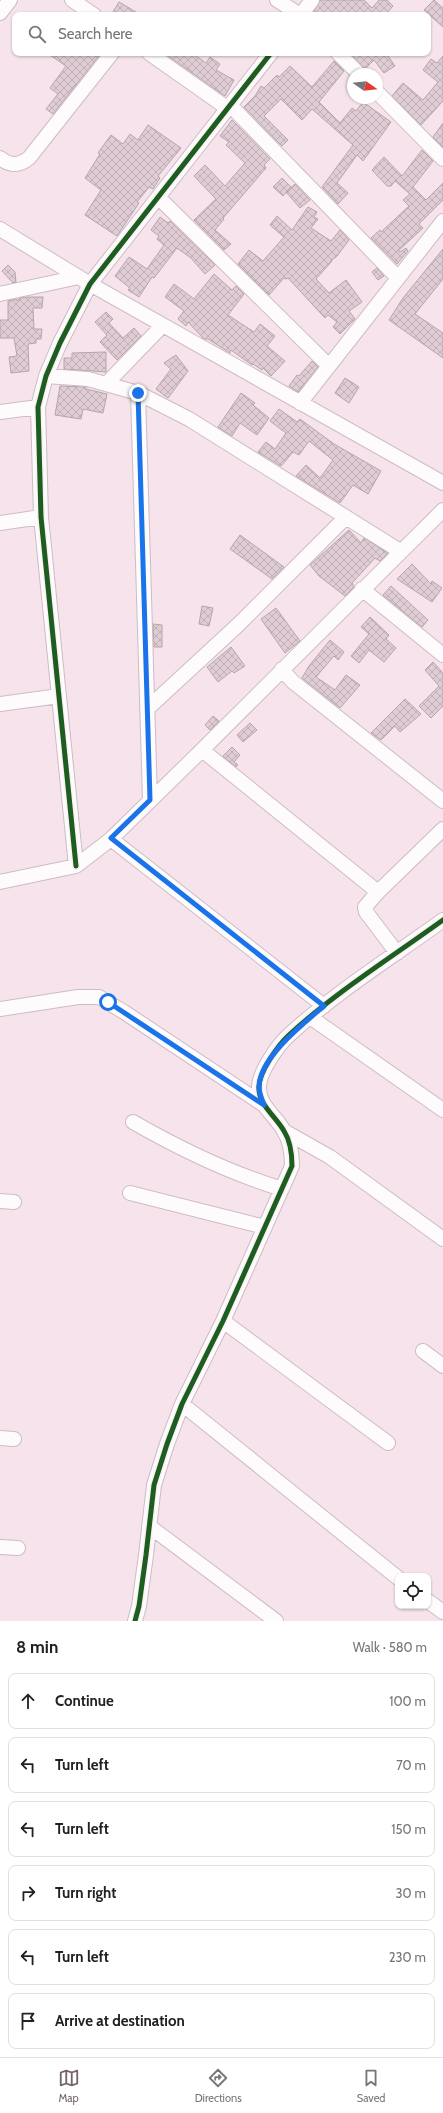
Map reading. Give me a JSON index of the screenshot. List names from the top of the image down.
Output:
{
  "north": "right",
  "page": {
    "search": "Search here",
    "heading": ["8 min", "Walk · 580 m"],
    "list": [
      ["Continue", "100 m"],
      ["Turn left", "70 m"],
      ["Turn left", "150 m"],
      ["Turn right", "30 m"],
      ["Turn left", "230 m"],
      "Arrive at destination"
    ],
    "nav": ["Map", "Directions", "Saved"]
  }
}
